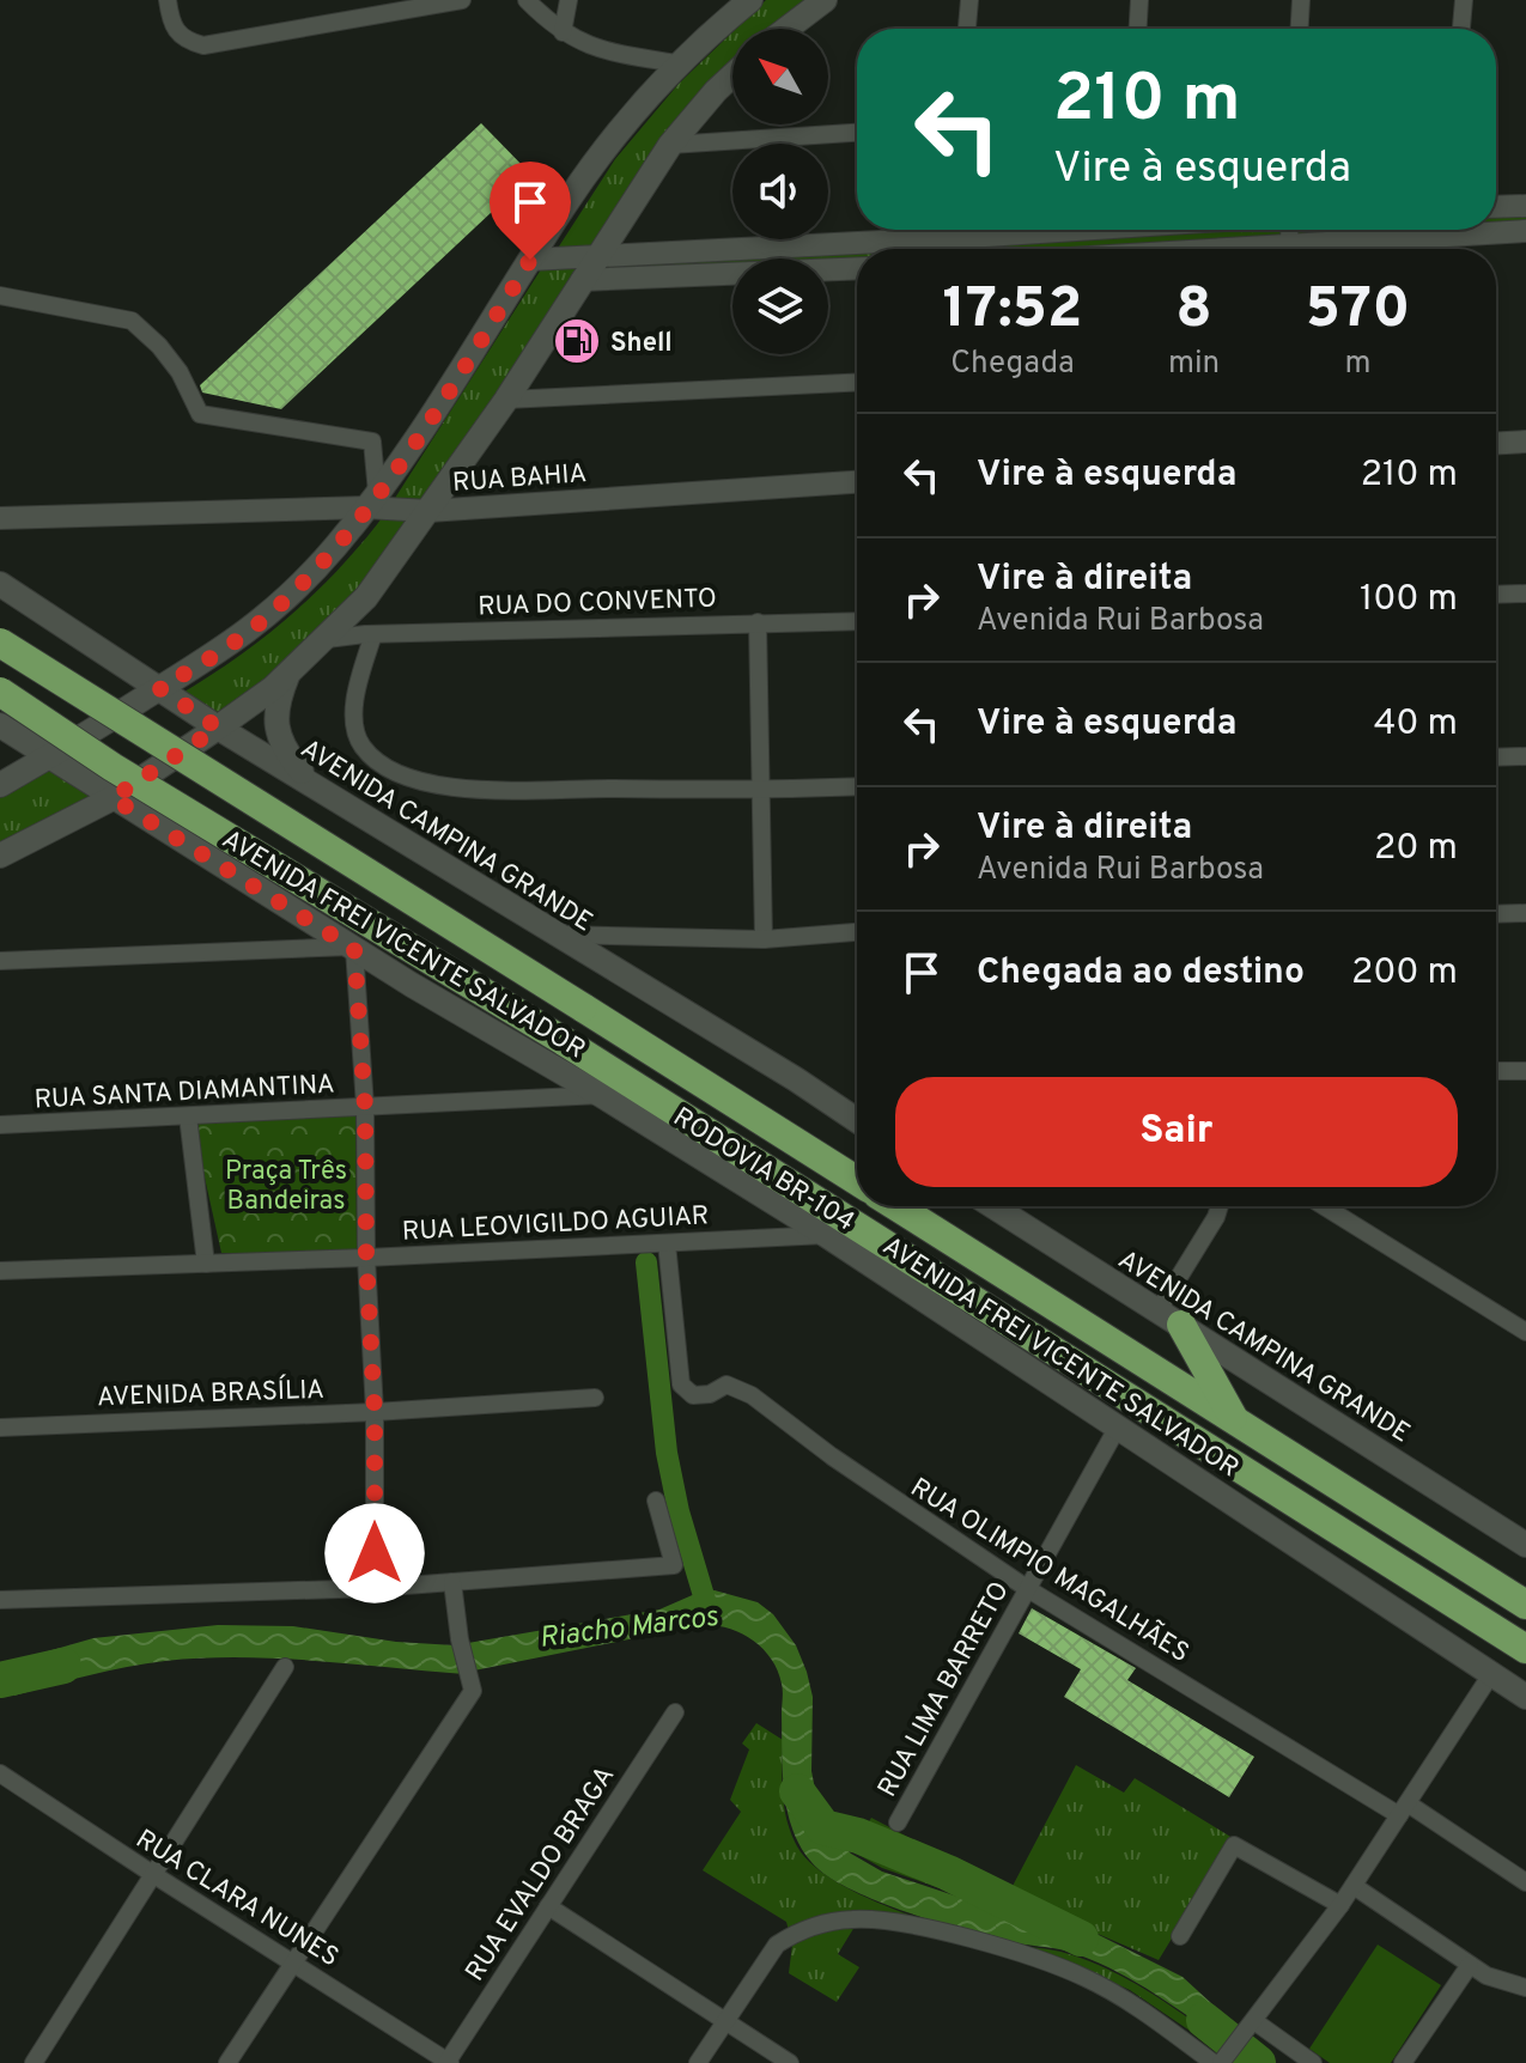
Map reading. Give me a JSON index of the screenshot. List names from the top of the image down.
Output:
{
  "streets": {
    "highway": ["RODOVIA BR-104"],
    "main road": ["AVENIDA CAMPINA GRANDE", "AVENIDA FREI VICENTE SALVADOR"],
    "street": [
      "RUA BAHIA",
      "RUA DO CONVENTO",
      "RUA SANTA DIAMANTINA",
      "RUA LEOVIGILDO AGUIAR",
      "AVENIDA BRASÍLIA",
      "RUA OLIMPIO MAGALHÃES",
      "RUA LIMA BARRETO",
      "RUA EVALDO BRAGA",
      "RUA CLARA NUNES"
    ]
  },
  "crossings": [
    ["AVENIDA FREI VICENTE SALVADOR", "RUA SANTA DIAMANTINA"],
    ["AVENIDA FREI VICENTE SALVADOR", "RUA LEOVIGILDO AGUIAR"],
    ["AVENIDA FREI VICENTE SALVADOR", "RUA LIMA BARRETO"],
    ["RUA LEOVIGILDO AGUIAR", "RUA OLIMPIO MAGALHÃES"],
    ["RUA OLIMPIO MAGALHÃES", "RUA LIMA BARRETO"],
    ["RUA EVALDO BRAGA", "RUA CLARA NUNES"]
  ],
  "water": ["Riacho Marcos"],
  "parks": ["Praça Três Bandeiras"],
  "places": {
    "fuel station": ["Shell"]
  },
  "north": "top left",
  "page": {
    "turn": ["210 m", "Vire à esquerda"],
    "eta": [
      "17:52",
      "Chegada",
      "8",
      "min",
      "570",
      "m"
    ],
    "list": [
      {
        "name": "Vire à esquerda",
        "value": "210 m"
      },
      {
        "name": "Vire à direita",
        "note": "Avenida Rui Barbosa",
        "value": "100 m"
      },
      {
        "name": "Vire à esquerda",
        "value": "40 m"
      },
      {
        "name": "Vire à direita",
        "note": "Avenida Rui Barbosa",
        "value": "20 m"
      },
      {
        "name": "Chegada ao destino",
        "value": "200 m"
      }
    ],
    "buttons": "Sair"
  }
}
